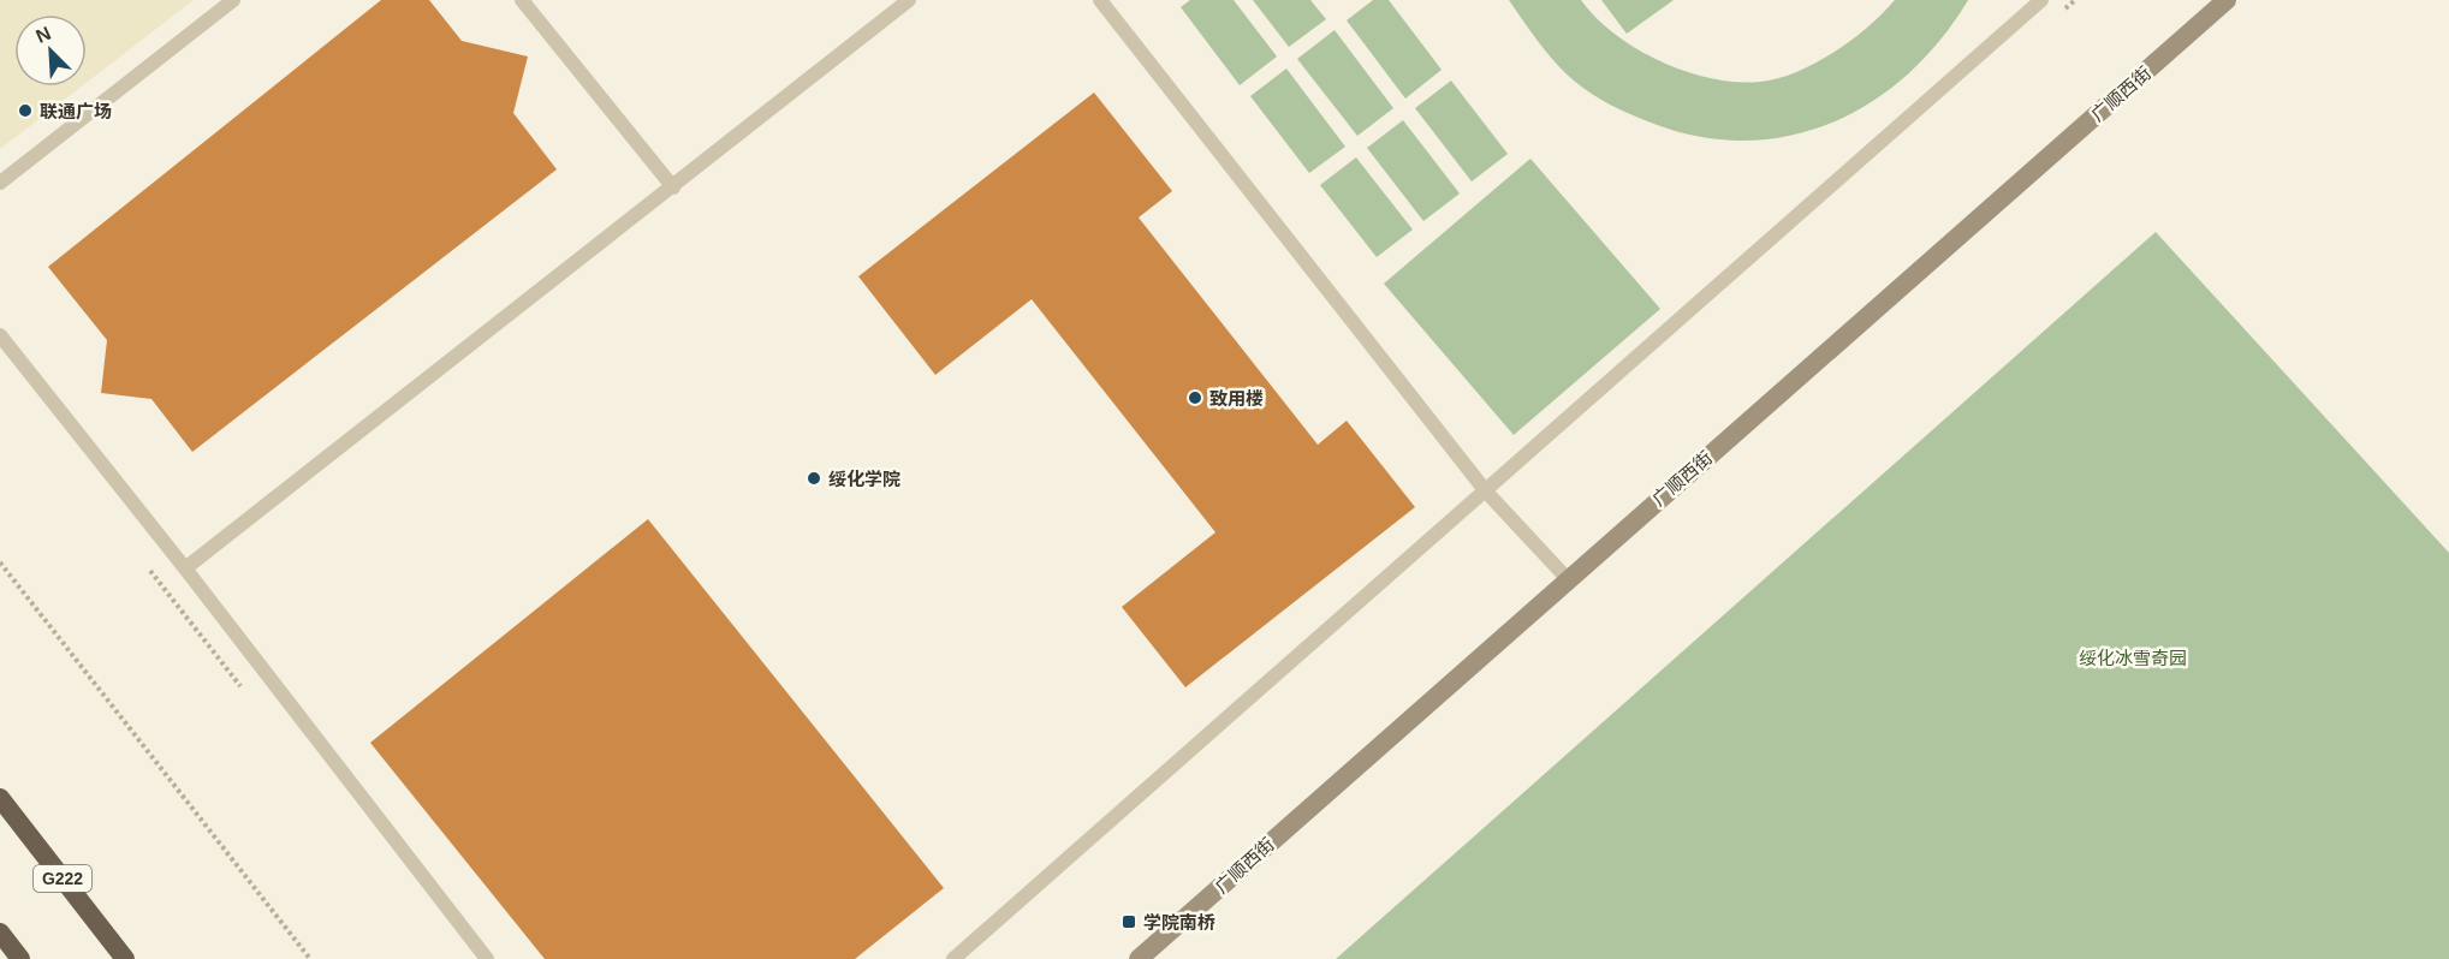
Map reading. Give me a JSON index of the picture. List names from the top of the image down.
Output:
{
  "streets": {
    "highway": ["G222"],
    "main road": ["广顺西街"]
  },
  "parks": ["绥化冰雪奇园"],
  "places": {
    "other": ["联通广场", "致用楼", "绥化学院"],
    "transit": ["学院南桥"]
  },
  "north": "top left"
}
